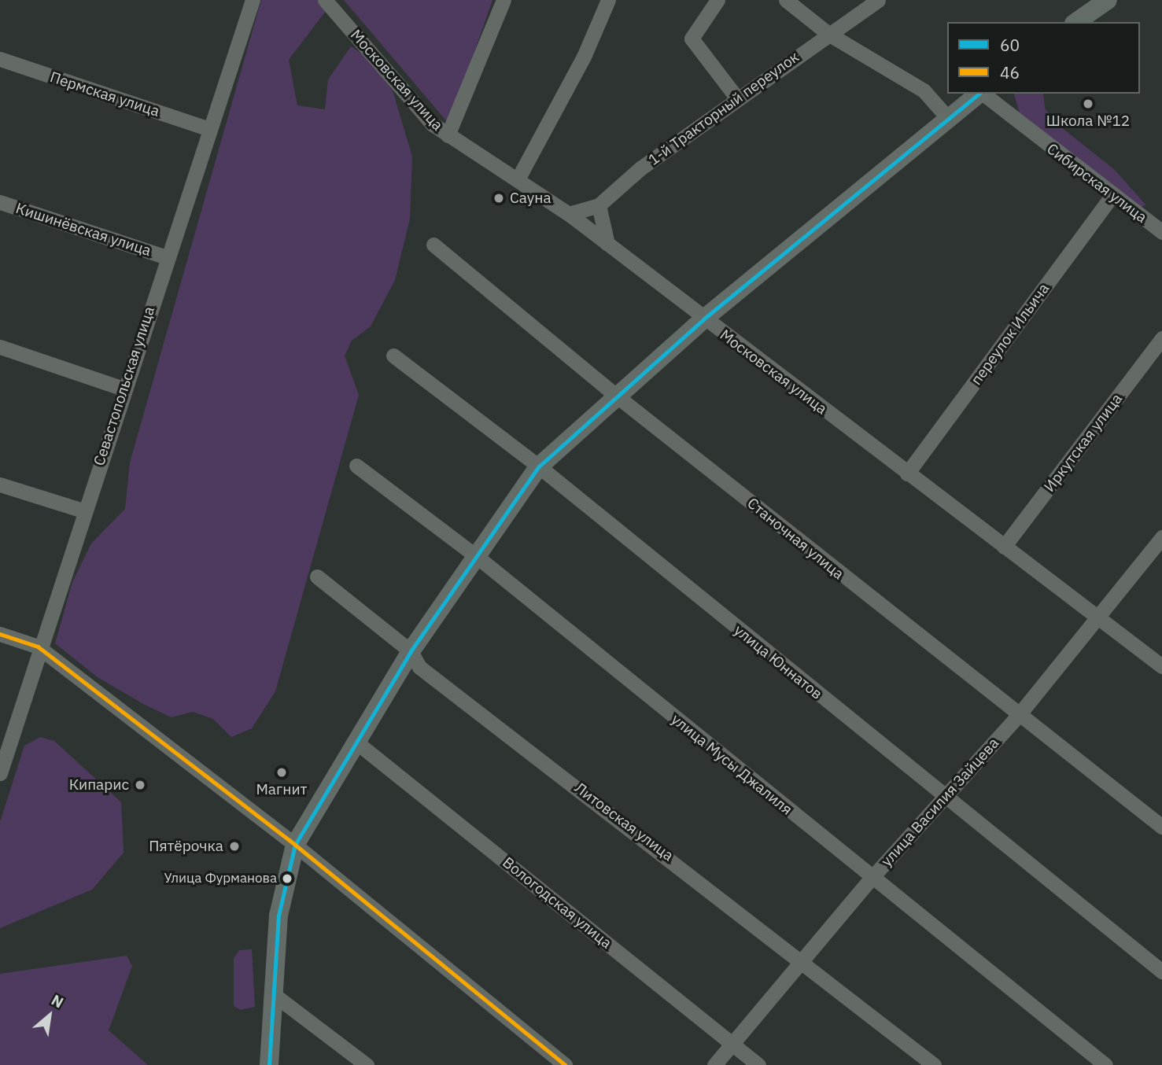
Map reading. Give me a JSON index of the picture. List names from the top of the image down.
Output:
{
  "streets": {
    "street": [
      "Московская улица",
      "Пермская улица",
      "1-й Тракторный переулок",
      "Сибирская улица",
      "Кишинёвская улица",
      "переулок Ильича",
      "Севастопольская улица",
      "Иркутская улица",
      "Станочная улица",
      "улица Юннатов",
      "улица Мусы Джалиля",
      "улица Василия Зайцева",
      "Литовская улица",
      "Вологодская улица"
    ]
  },
  "crossings": [
    ["Московская улица", "1-й Тракторный переулок"],
    ["Московская улица", "переулок Ильича"],
    ["Московская улица", "Иркутская улица"],
    ["Московская улица", "улица Василия Зайцева"],
    ["Пермская улица", "Севастопольская улица"],
    ["Сибирская улица", "переулок Ильича"],
    ["Кишинёвская улица", "Севастопольская улица"],
    ["Станочная улица", "улица Василия Зайцева"],
    ["улица Юннатов", "улица Василия Зайцева"],
    ["улица Мусы Джалиля", "улица Василия Зайцева"],
    ["улица Василия Зайцева", "Литовская улица"],
    ["улица Василия Зайцева", "Вологодская улица"]
  ],
  "places": [
    "Школа №12",
    "Сауна",
    "Магнит",
    "Кипарис",
    "Пятёрочка",
    "Улица Фурманова"
  ],
  "lines": ["transit line 60", "transit line 46"],
  "legend": ["60", "46"],
  "north": "top right"
}
